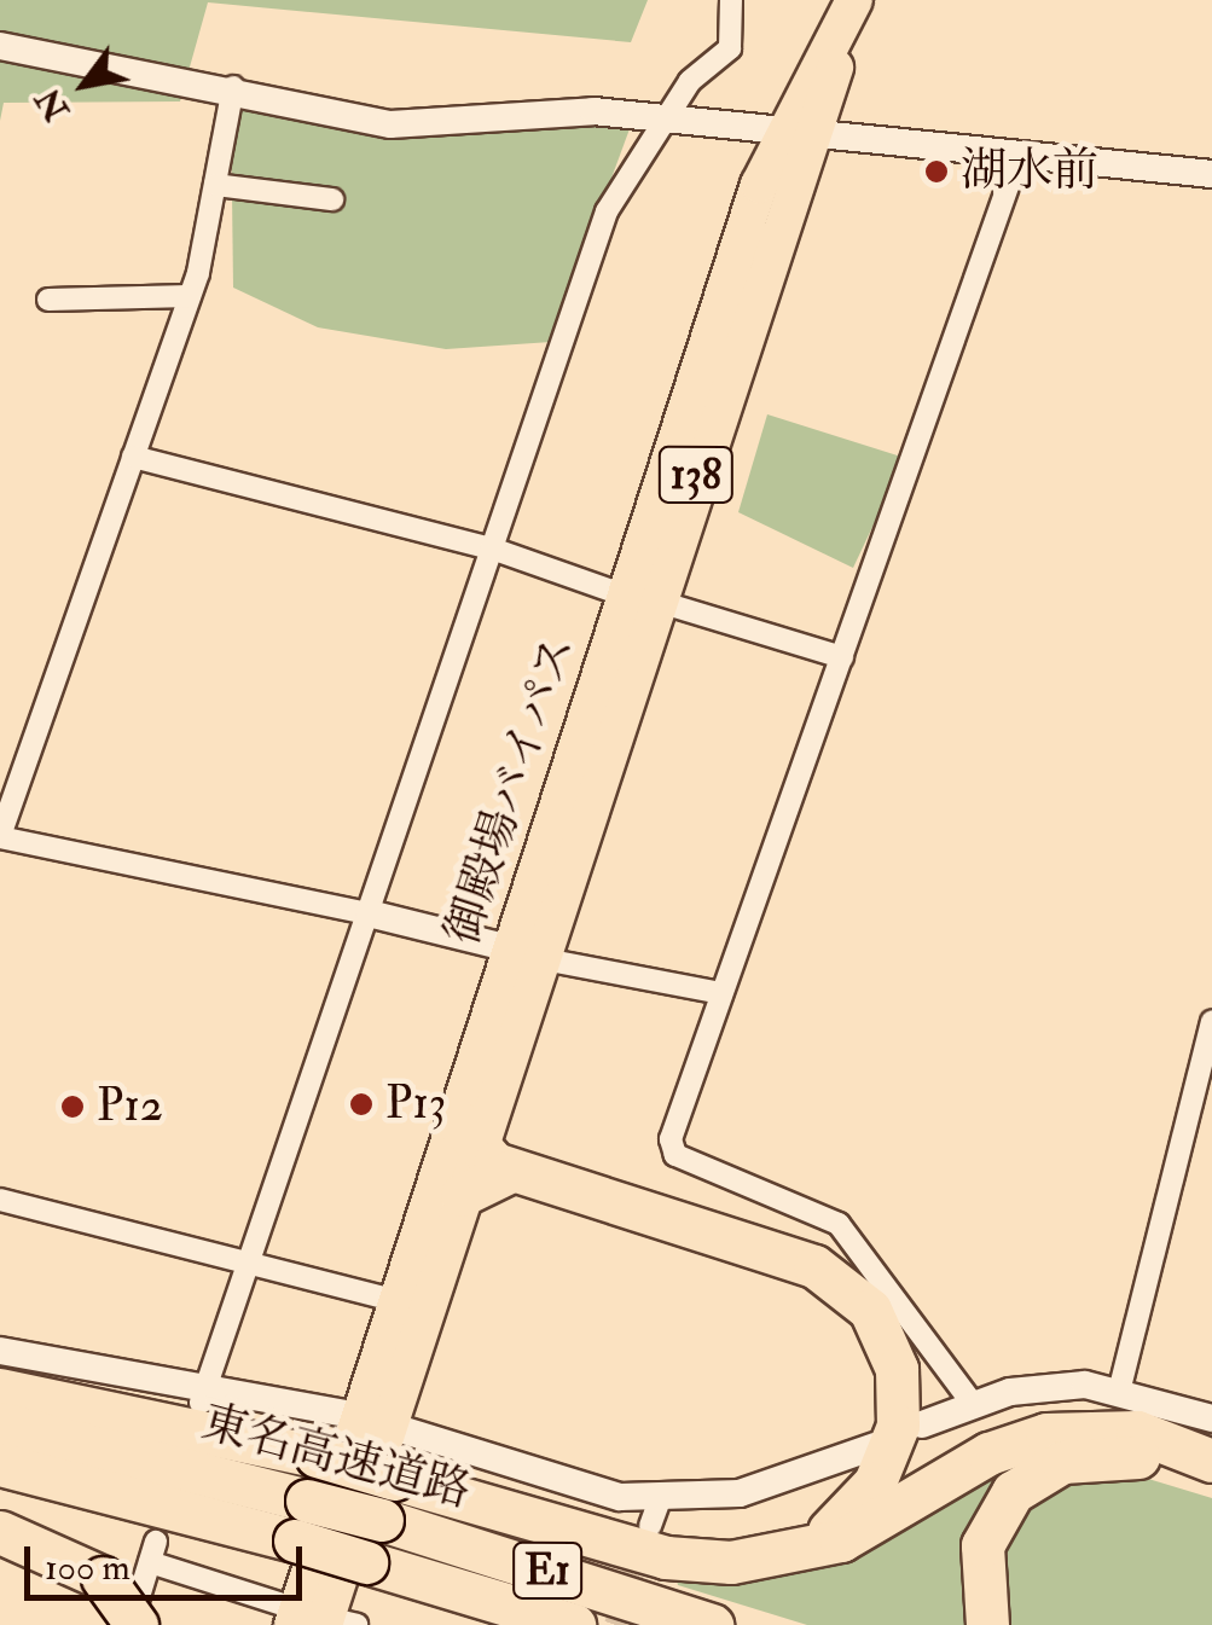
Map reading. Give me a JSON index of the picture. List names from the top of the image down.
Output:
{
  "streets": {
    "highway": [
      "138",
      "御殿場バイパス",
      "東名高速道路",
      "E1"
    ]
  },
  "places": ["湖水前", "P13", "P12"],
  "scale_bar": "100 m",
  "north": "bottom left"
}
